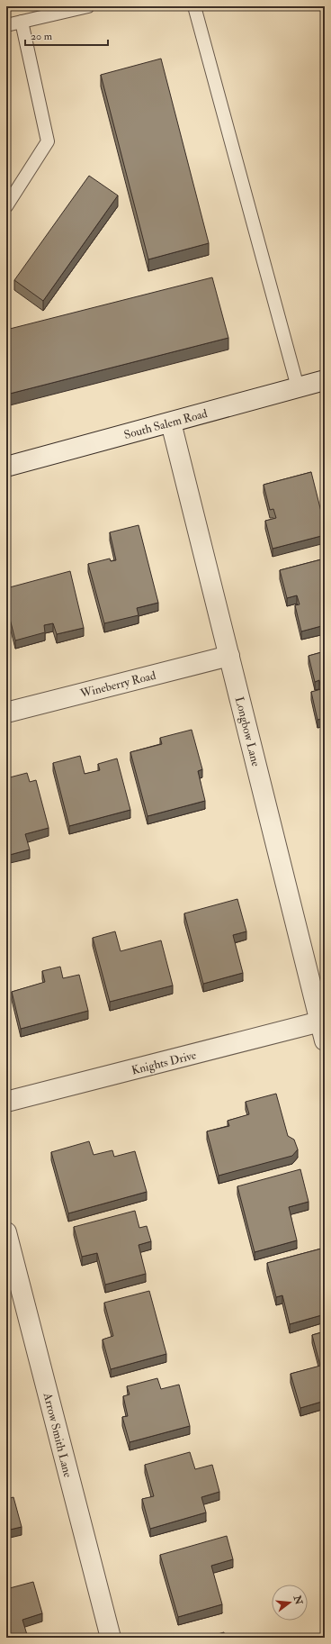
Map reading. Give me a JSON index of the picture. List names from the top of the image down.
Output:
{
  "streets": {
    "street": [
      "South Salem Road",
      "Wineberry Road",
      "Longbow Lane",
      "Knights Drive",
      "Arrow Smith Lane"
    ]
  },
  "crossings": [
    ["South Salem Road", "Longbow Lane"],
    ["Wineberry Road", "Longbow Lane"],
    ["Longbow Lane", "Knights Drive"]
  ],
  "scale_bar": "20 m",
  "north": "right"
}
